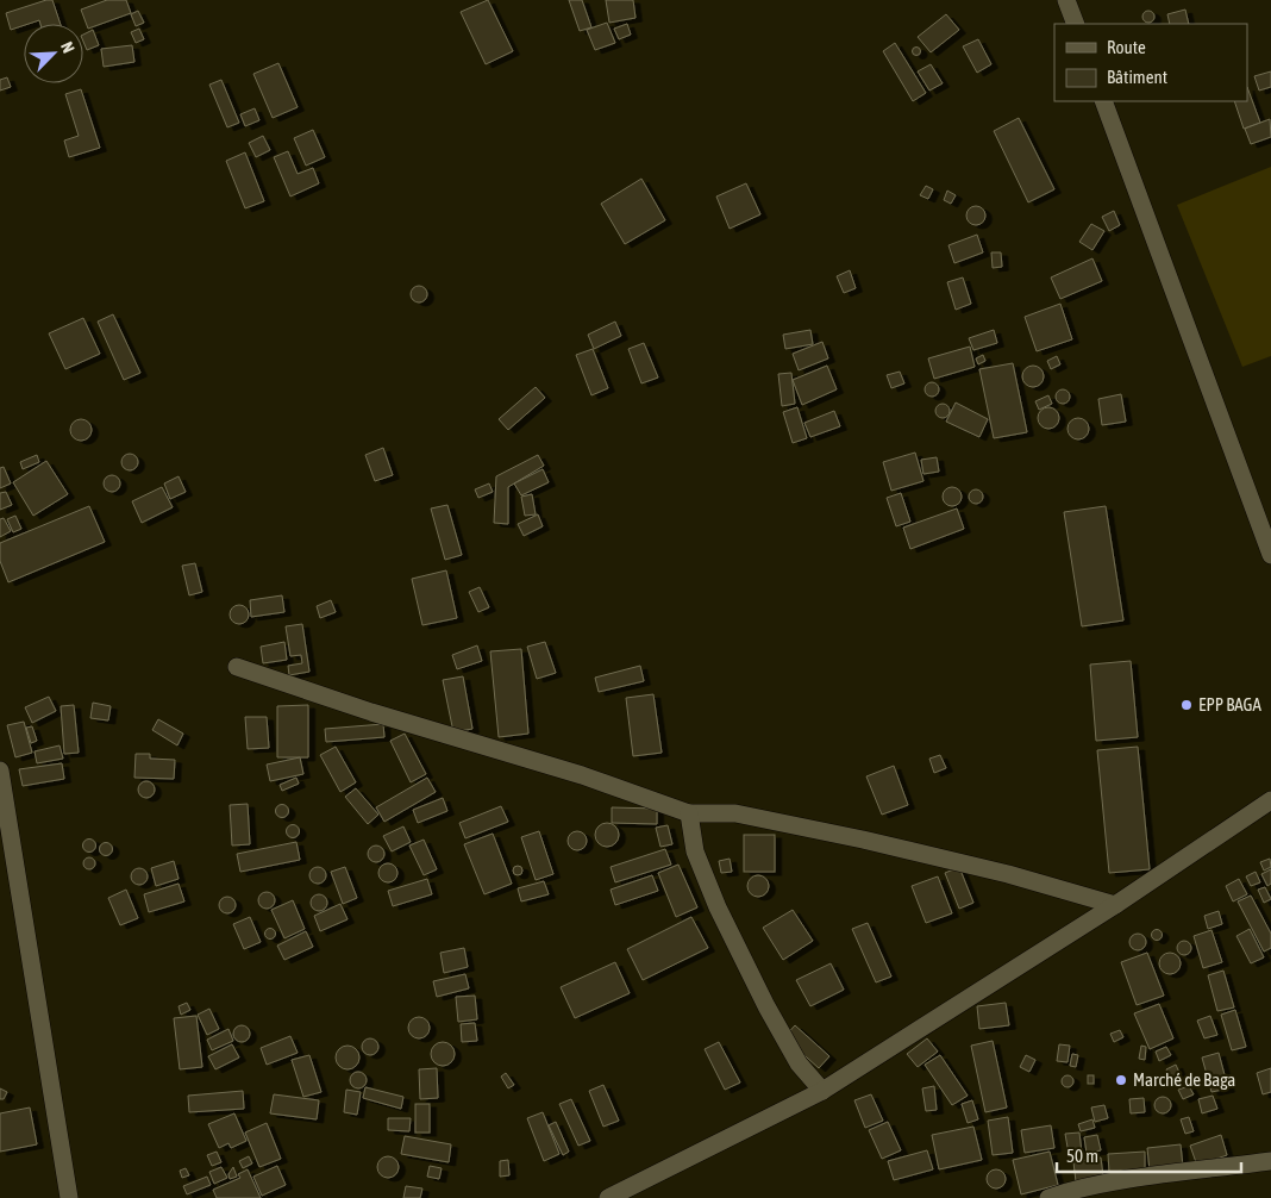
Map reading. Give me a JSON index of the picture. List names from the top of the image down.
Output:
{
  "places": ["EPP BAGA", "Marché de Baga"],
  "legend": ["Route", "Bâtiment"],
  "scale_bar": "50 m",
  "north": "top right"
}
